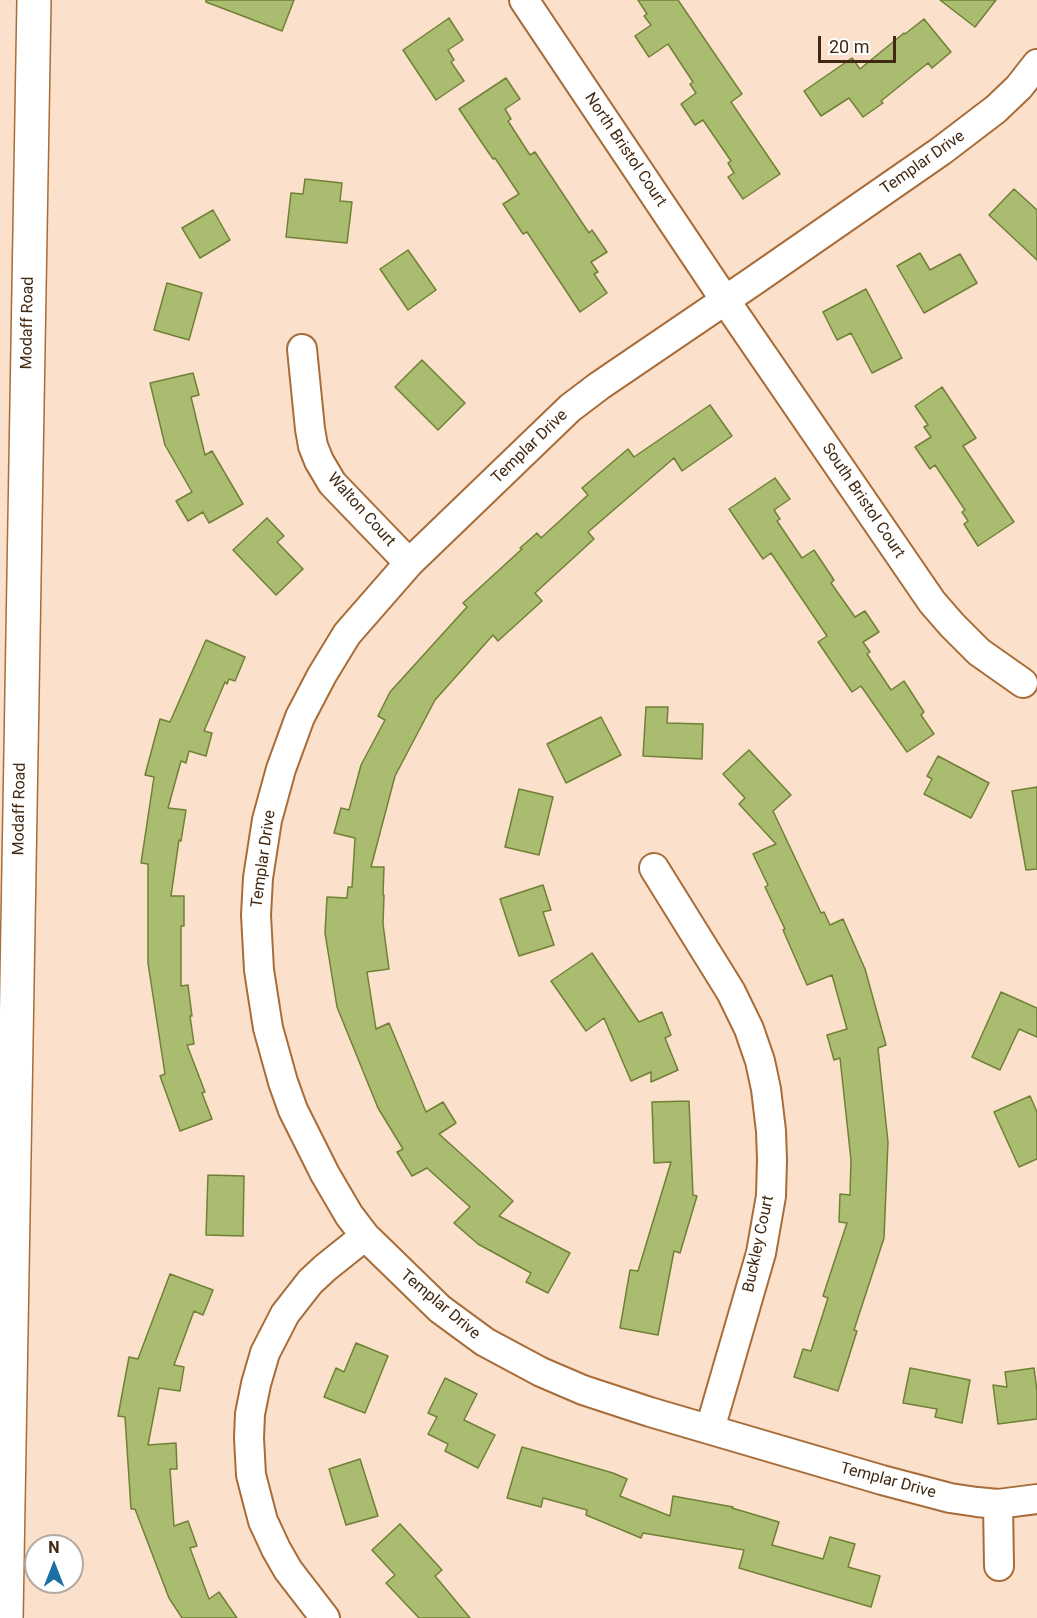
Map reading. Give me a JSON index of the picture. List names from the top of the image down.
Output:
{
  "streets": {
    "street": [
      "North Bristol Court",
      "Templar Drive",
      "Modaff Road",
      "South Bristol Court",
      "Walton Court",
      "Buckley Court"
    ]
  },
  "crossings": [
    ["North Bristol Court", "Templar Drive"],
    ["North Bristol Court", "South Bristol Court"],
    ["Templar Drive", "South Bristol Court"],
    ["Templar Drive", "Walton Court"],
    ["Templar Drive", "Buckley Court"]
  ],
  "scale_bar": "20 m",
  "north": "top"
}
